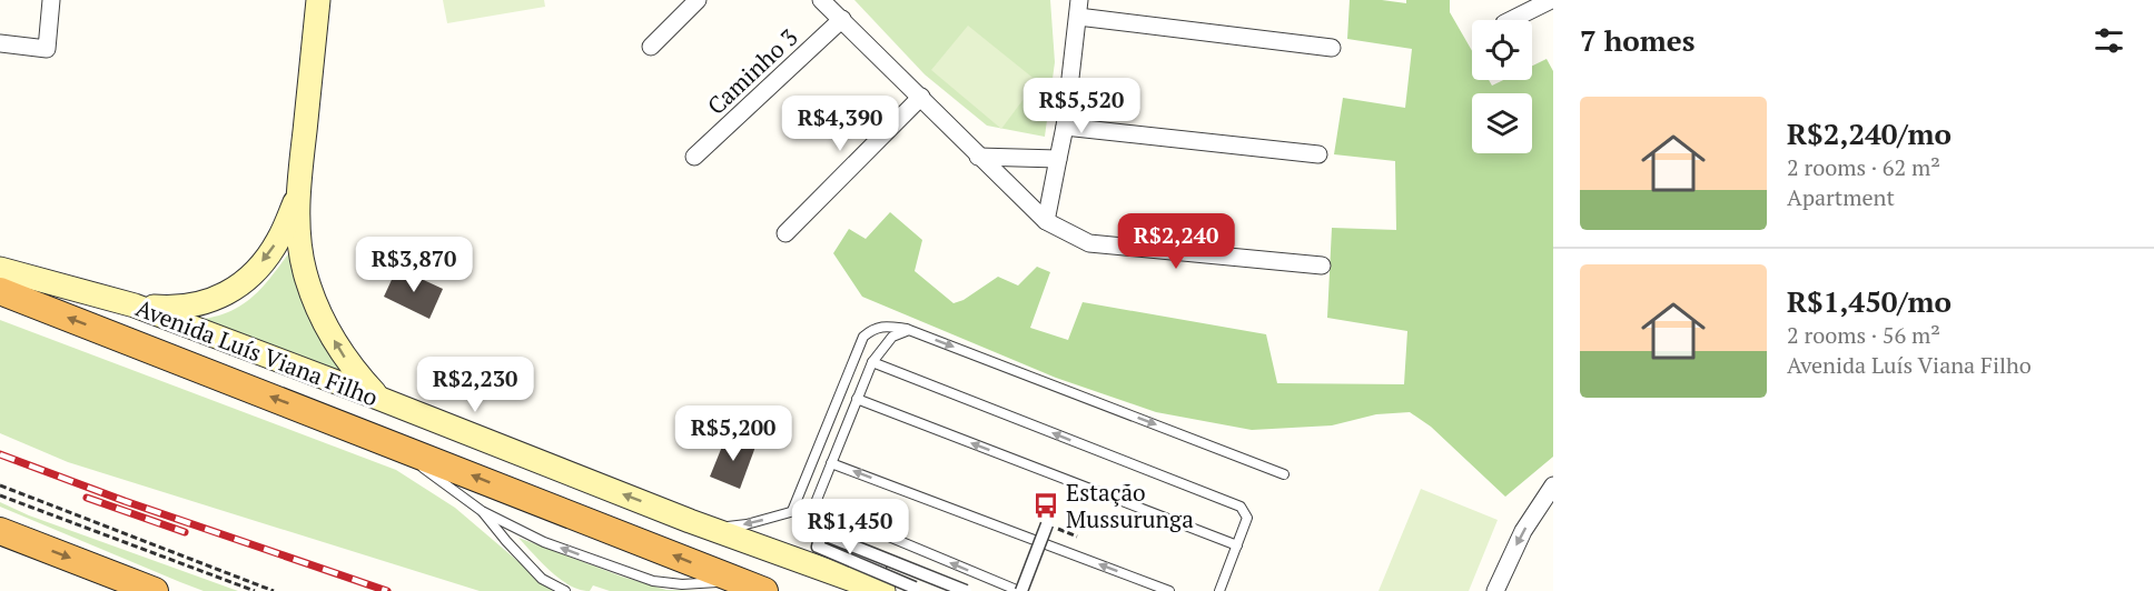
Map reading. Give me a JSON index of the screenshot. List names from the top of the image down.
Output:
{
  "streets": {
    "highway": ["Avenida Luís Viana Filho"],
    "street": ["Caminho 3"]
  },
  "places": {
    "bus stop": ["Estação Mussurunga"]
  },
  "page": {
    "heading": "7 homes",
    "price": [
      "R$5,520",
      "R$4,390",
      "R$2,240",
      "R$3,870",
      "R$2,230",
      "R$5,200",
      "R$1,450"
    ],
    "list": [
      {
        "name": "R$2,240/mo",
        "note": "2 rooms · 62 m² · Apartment"
      },
      {
        "name": "R$1,450/mo",
        "note": "2 rooms · 56 m² · Avenida Luís Viana Filho"
      }
    ]
  }
}
